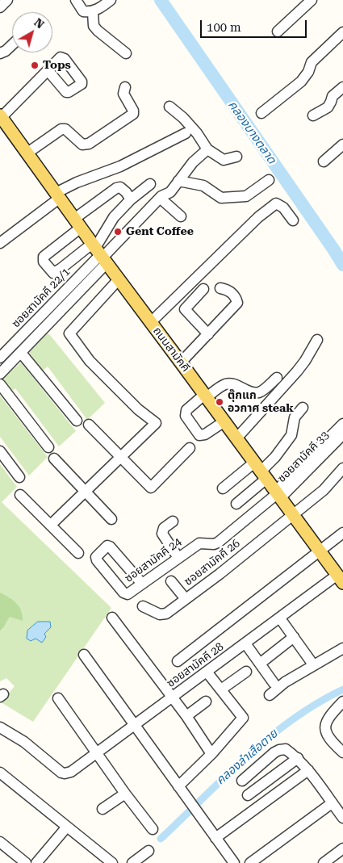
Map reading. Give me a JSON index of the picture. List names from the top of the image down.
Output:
{
  "streets": {
    "main road": ["ถนนสามัคคี"],
    "street": [
      "ซอยสามัคคี 22/1",
      "ซอยสามัคคี 33",
      "ซอยสามัคคี 24",
      "ซอยสามัคคี 26",
      "ซอยสามัคคี 28"
    ]
  },
  "crossings": [
    ["ซอยสามัคคี 22/1", "ถนนสามัคคี"],
    ["ถนนสามัคคี", "ซอยสามัคคี 33"],
    ["ถนนสามัคคี", "ซอยสามัคคี 24"],
    ["ถนนสามัคคี", "ซอยสามัคคี 26"],
    ["ถนนสามัคคี", "ซอยสามัคคี 28"],
    ["ซอยสามัคคี 33", "ซอยสามัคคี 24"]
  ],
  "water": ["คลองบางตลาด", "คลองลำเสือตาย"],
  "places": ["Tops", "Gent Coffee", "ตุ๊กแก อวกาศ steak"],
  "scale_bar": "100 m",
  "north": "top right"
}
